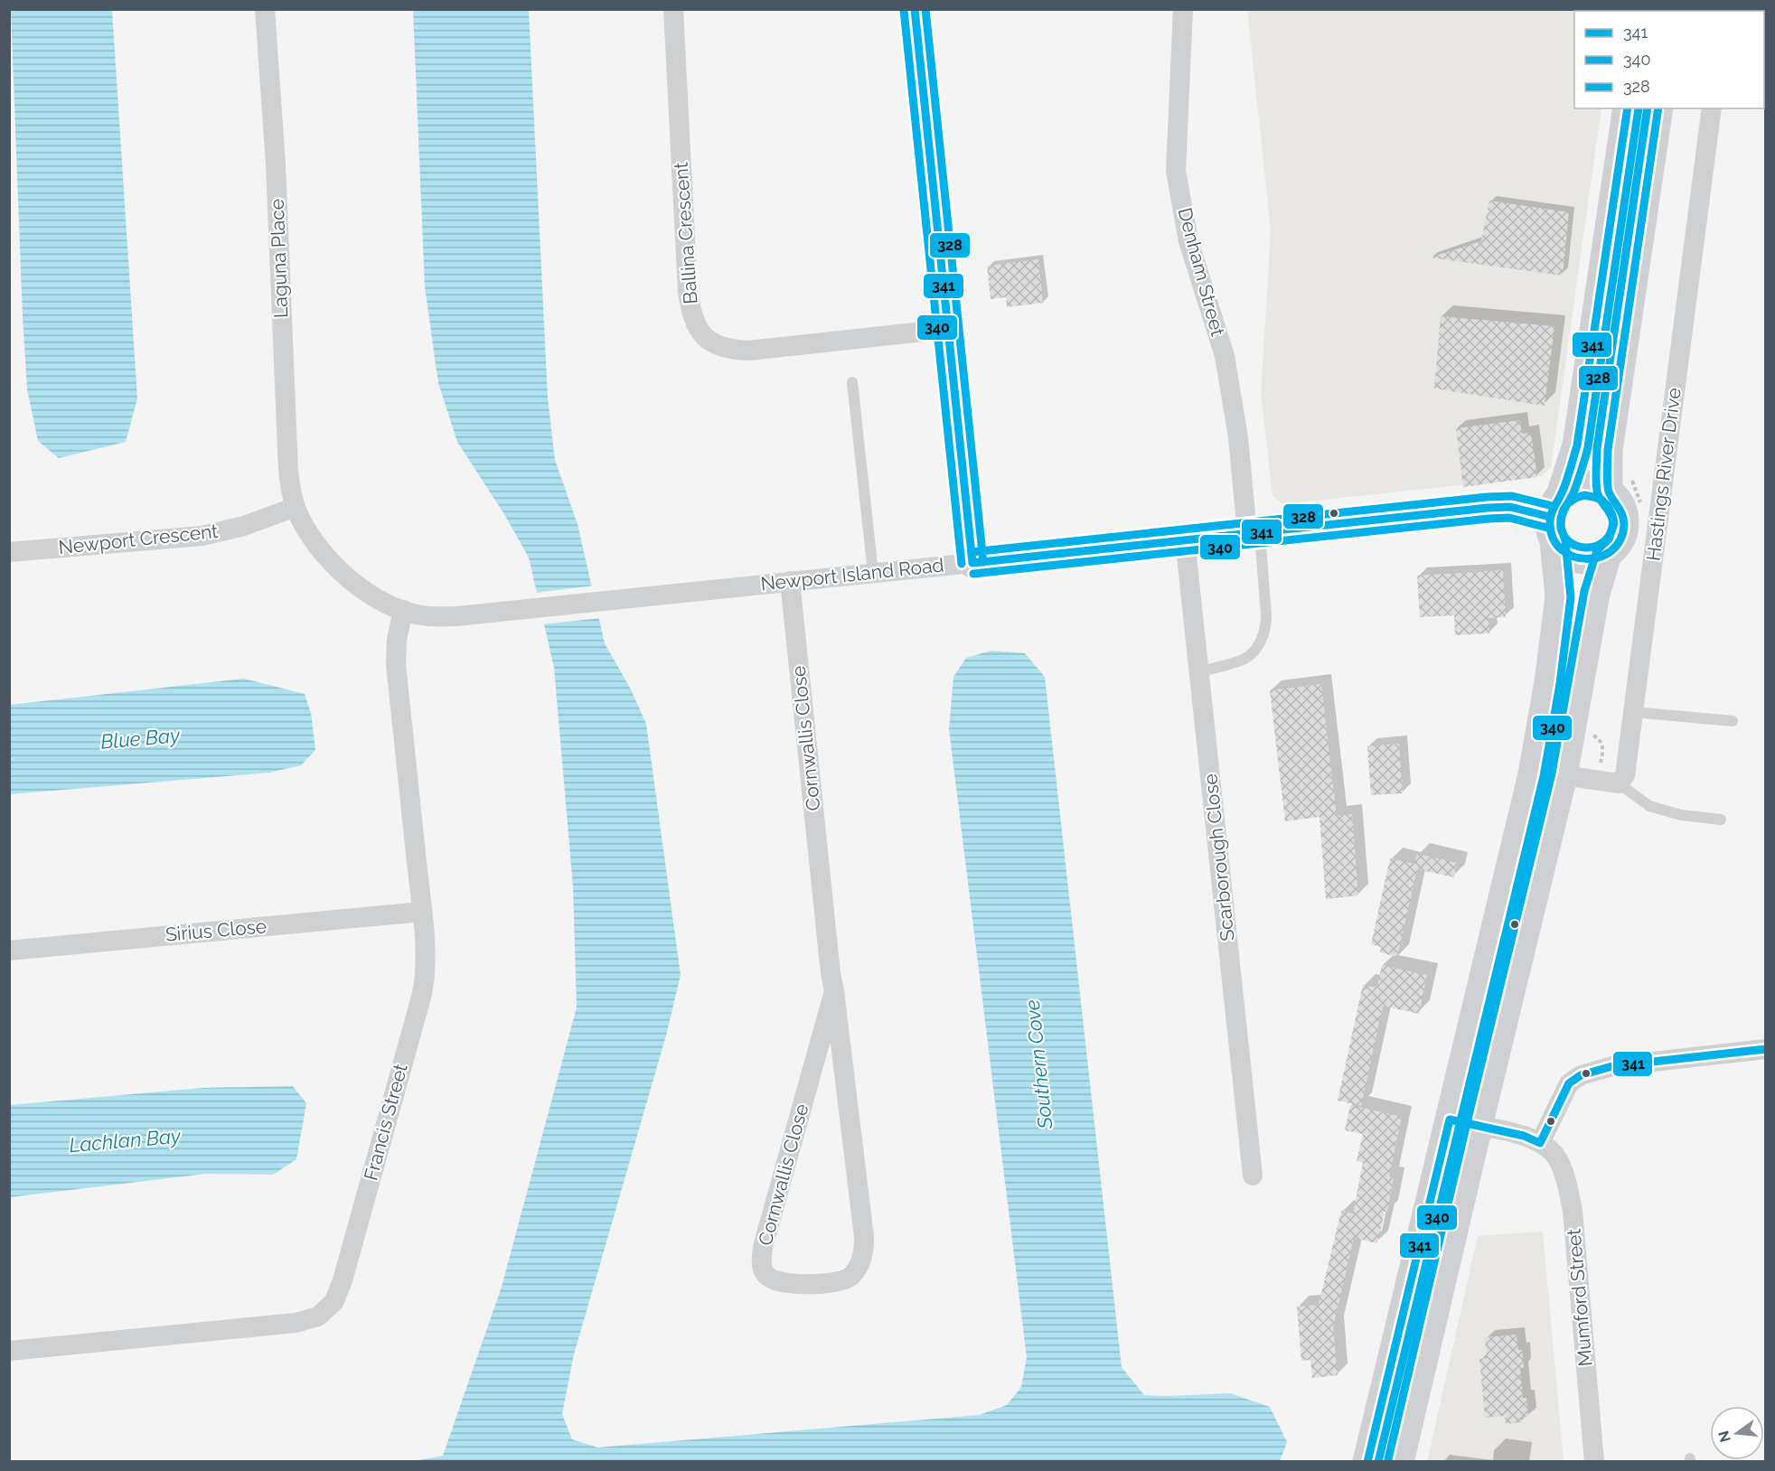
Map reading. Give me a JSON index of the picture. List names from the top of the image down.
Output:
{
  "streets": {
    "main road": ["Newport Island Road"],
    "street": [
      "Ballina Crescent",
      "Laguna Place",
      "Denham Street",
      "Hastings River Drive",
      "Newport Crescent",
      "Cornwallis Close",
      "Scarborough Close",
      "Sirius Close",
      "Francis Street",
      "Mumford Street"
    ]
  },
  "crossings": [
    ["Laguna Place", "Newport Crescent"],
    ["Laguna Place", "Newport Island Road"],
    ["Denham Street", "Newport Island Road"],
    ["Newport Crescent", "Newport Island Road"],
    ["Newport Island Road", "Cornwallis Close"],
    ["Newport Island Road", "Scarborough Close"],
    ["Newport Island Road", "Francis Street"],
    ["Sirius Close", "Francis Street"]
  ],
  "water": ["Blue Bay", "Southern Cove", "Lachlan Bay"],
  "lines": ["transit line 341", "transit line 328", "transit line 340"],
  "legend": ["341", "340", "328"],
  "north": "left"
}
